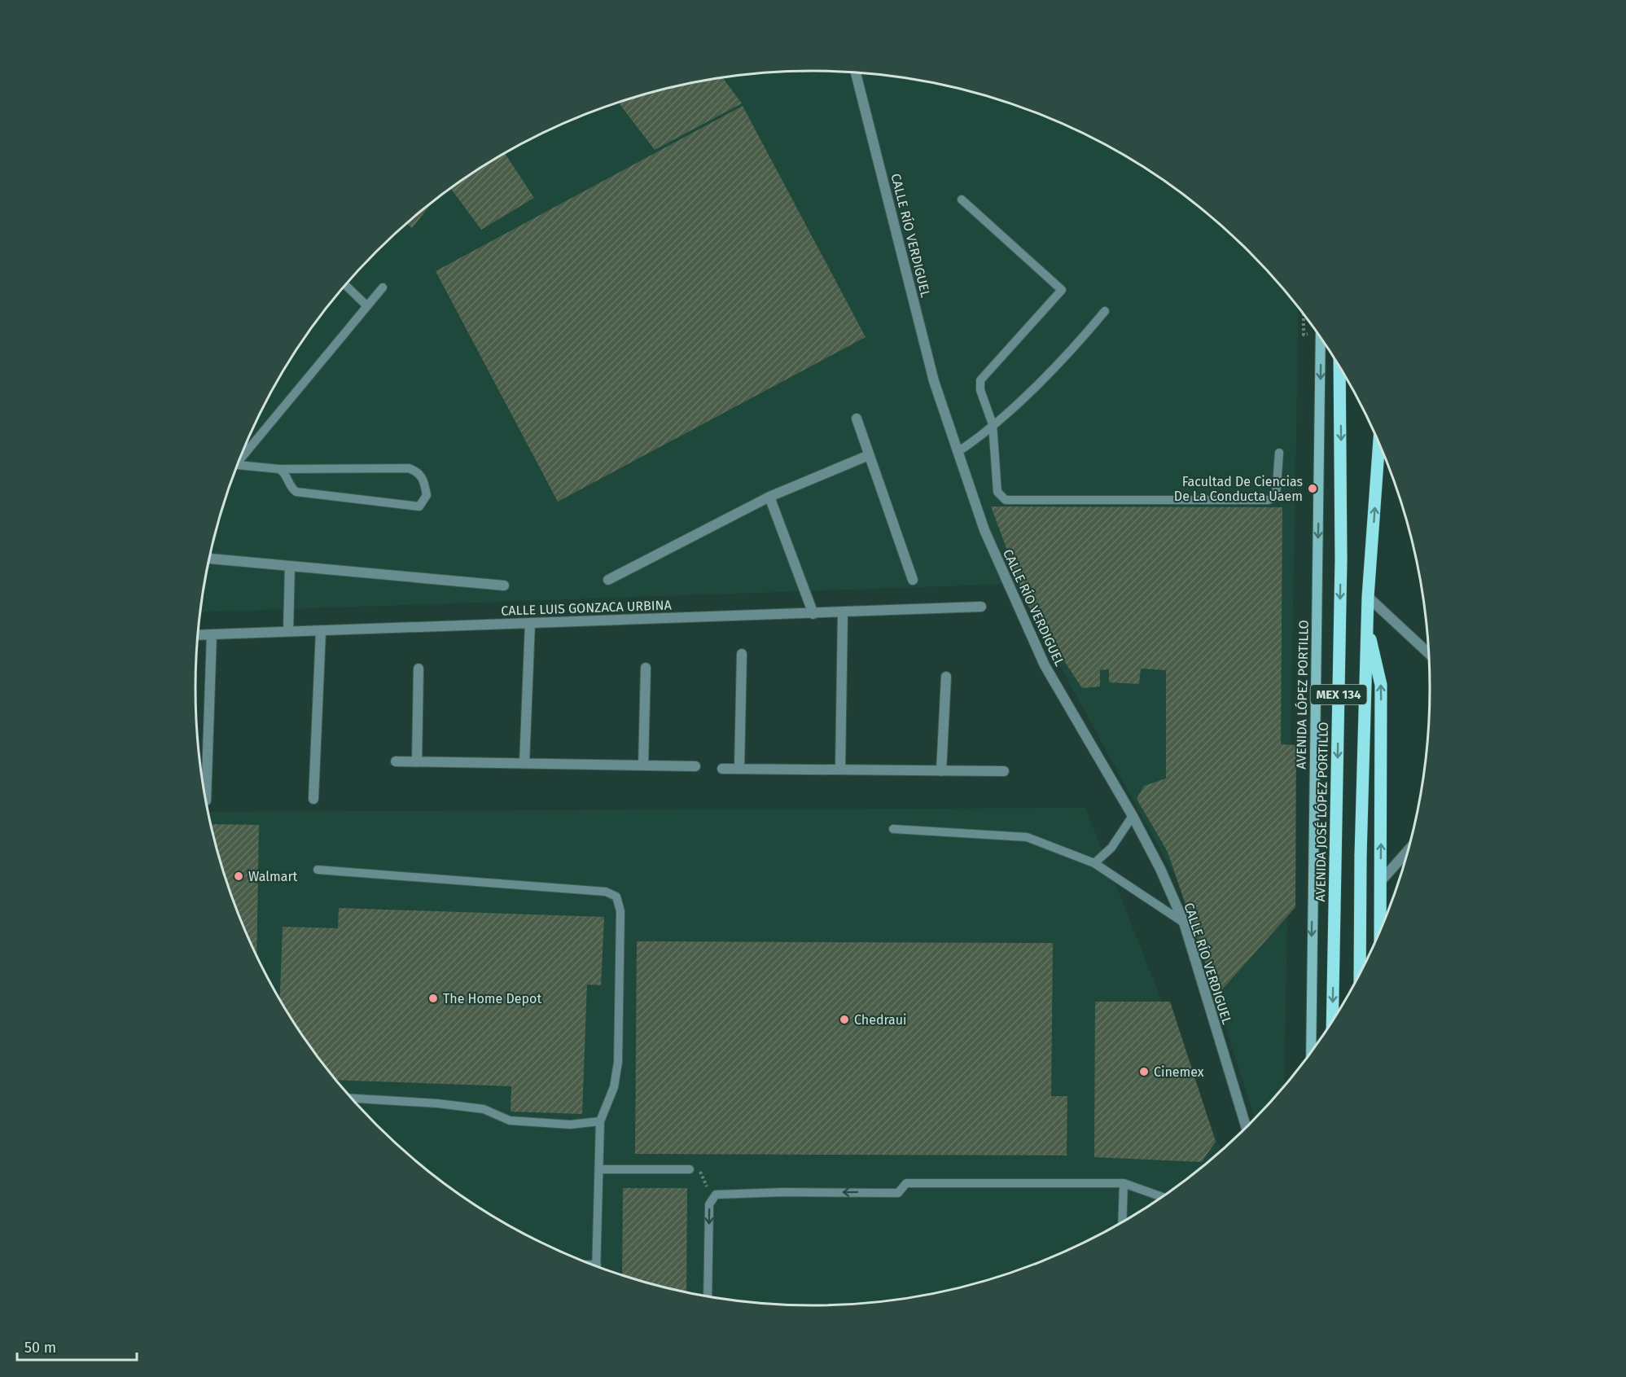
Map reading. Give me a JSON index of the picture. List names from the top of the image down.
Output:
{
  "streets": {
    "main road": ["MEX 134", "AVENIDA JOSÉ LÓPEZ PORTILLO"],
    "street": ["CALLE RÍO VERDIGUEL", "CALLE LUIS GONZACA URBINA", "AVENIDA LÓPEZ PORTILLO"]
  },
  "one_way": ["AVENIDA LÓPEZ PORTILLO"],
  "places": [
    "Facultad De Ciencias De La Conducta Uaem",
    "Walmart",
    "The Home Depot",
    "Chedraui",
    "Cinemex"
  ],
  "scale_bar": "50 m"
}
